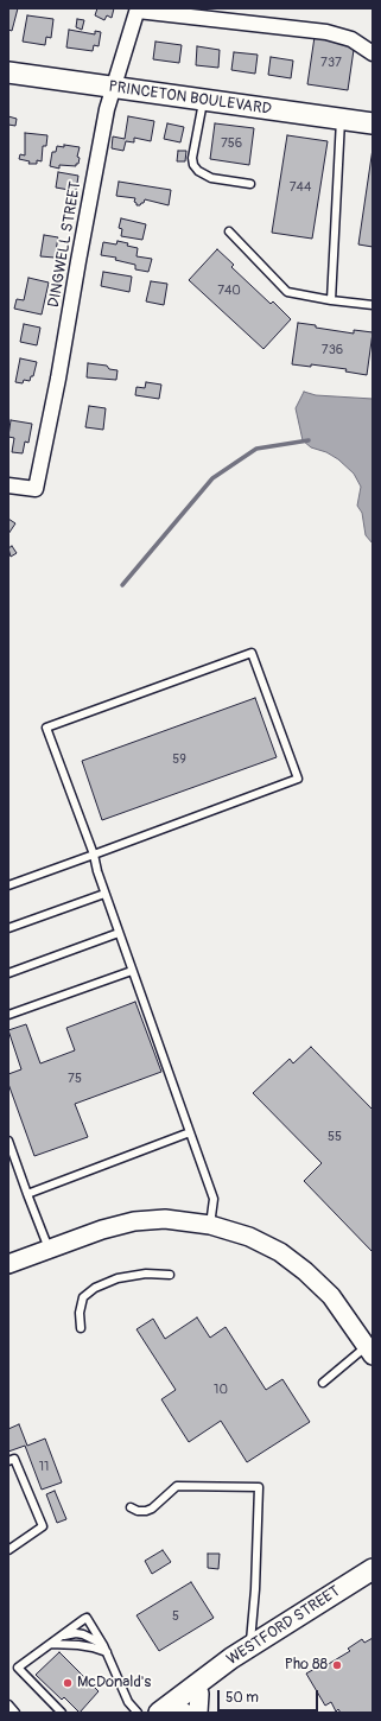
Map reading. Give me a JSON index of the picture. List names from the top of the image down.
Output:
{
  "streets": {
    "main road": ["PRINCETON BOULEVARD", "WESTFORD STREET"],
    "street": ["DINGWELL STREET"]
  },
  "crossings": [
    ["PRINCETON BOULEVARD", "DINGWELL STREET"]
  ],
  "places": ["Pho 88", "McDonald's"],
  "house_numbers": [
    "737",
    "756",
    "744",
    "740",
    "736",
    "59",
    "75",
    "55",
    "10",
    "11",
    "5"
  ],
  "scale_bar": "50 m"
}
